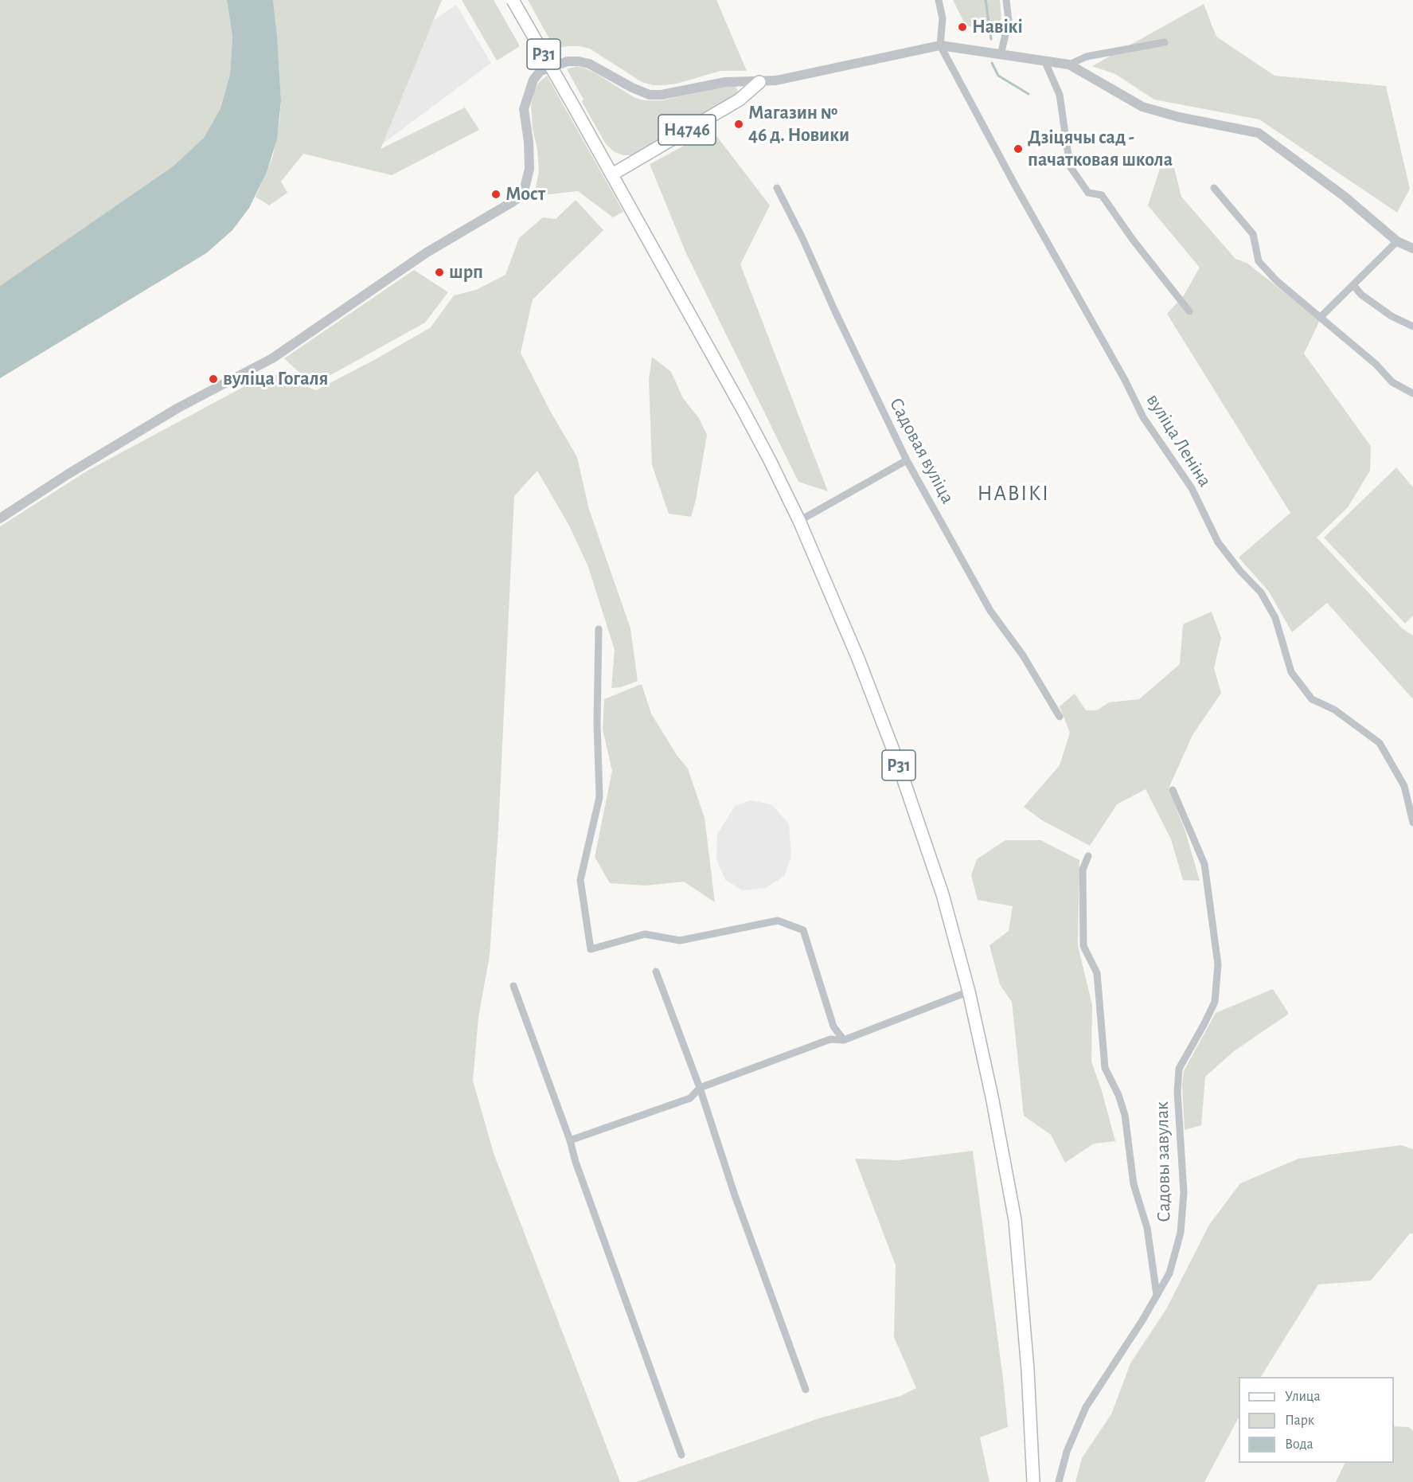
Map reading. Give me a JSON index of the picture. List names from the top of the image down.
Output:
{
  "streets": {
    "main road": ["Р31", "Н4746"],
    "street": ["вуліца Леніна", "Садовая вуліца", "Садовы завулак"]
  },
  "crossings": [
    ["Р31", "Н4746"]
  ],
  "districts": ["НАВІКІ"],
  "places": [
    "Навікі",
    "Магазин № 46 д. Новики",
    "Дзіцячы сад - пачатковая школа",
    "Мост",
    "шрп",
    "вуліца Гогаля"
  ],
  "legend": ["Улица", "Парк", "Вода"]
}
